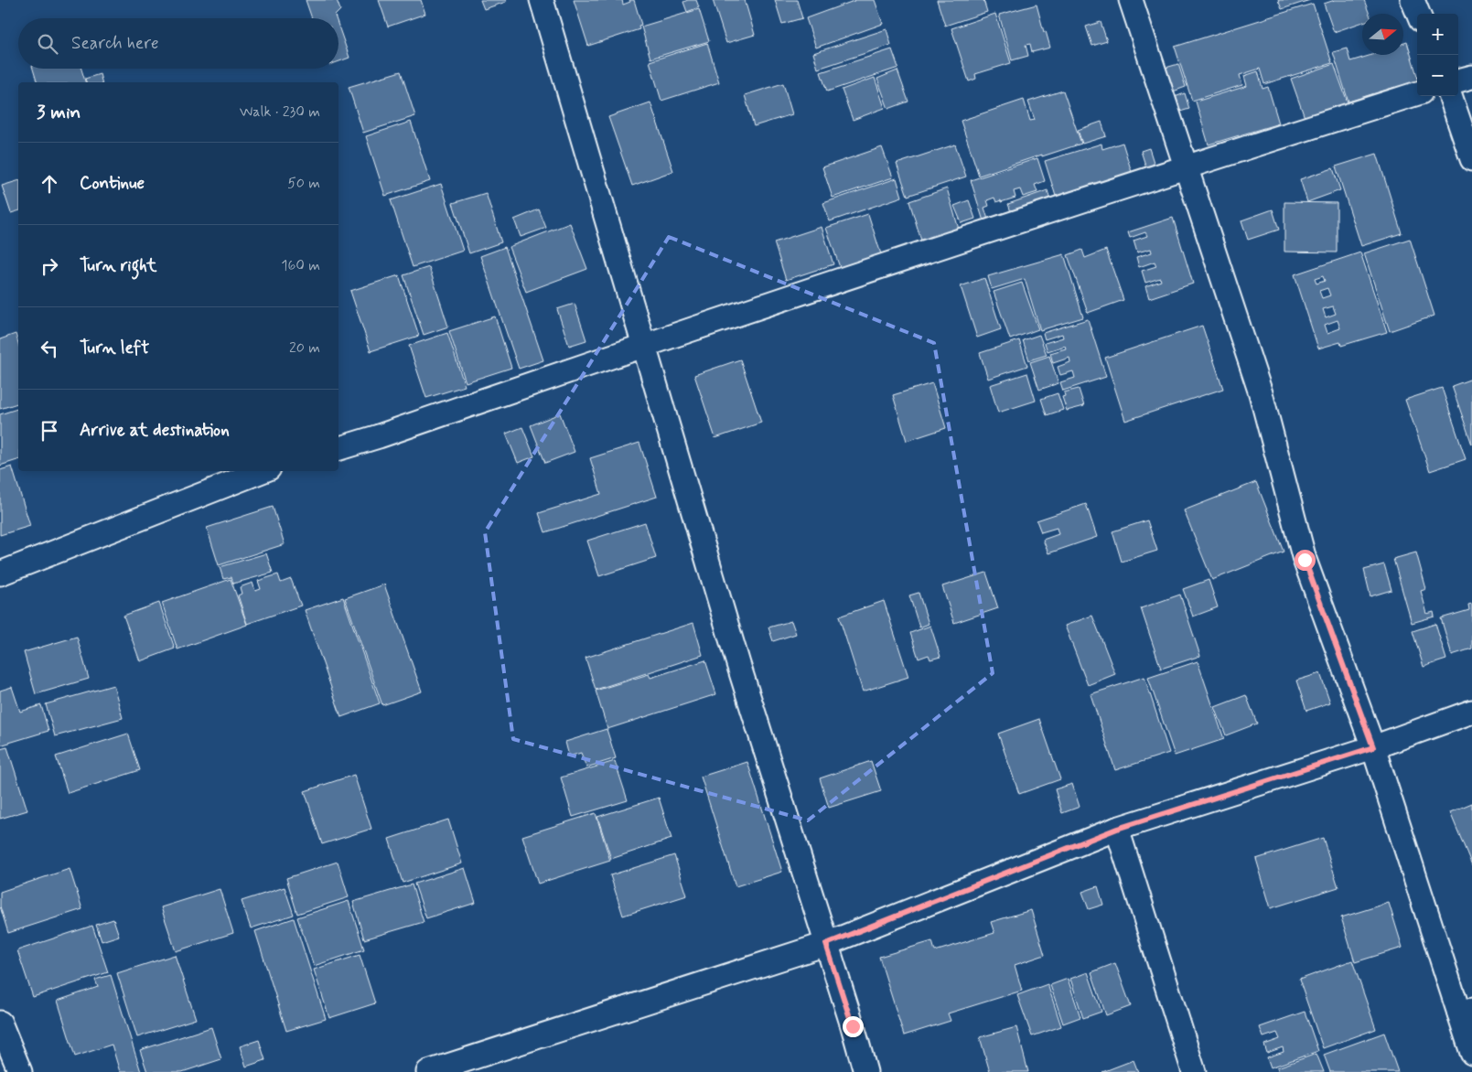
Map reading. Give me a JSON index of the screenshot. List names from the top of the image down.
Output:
{
  "north": "right",
  "page": {
    "map_buttons": ["+", "−"],
    "search": "Search here",
    "heading": ["3 min", "Walk · 230 m"],
    "list": [
      ["Continue", "50 m"],
      ["Turn right", "160 m"],
      ["Turn left", "20 m"],
      "Arrive at destination"
    ]
  }
}
